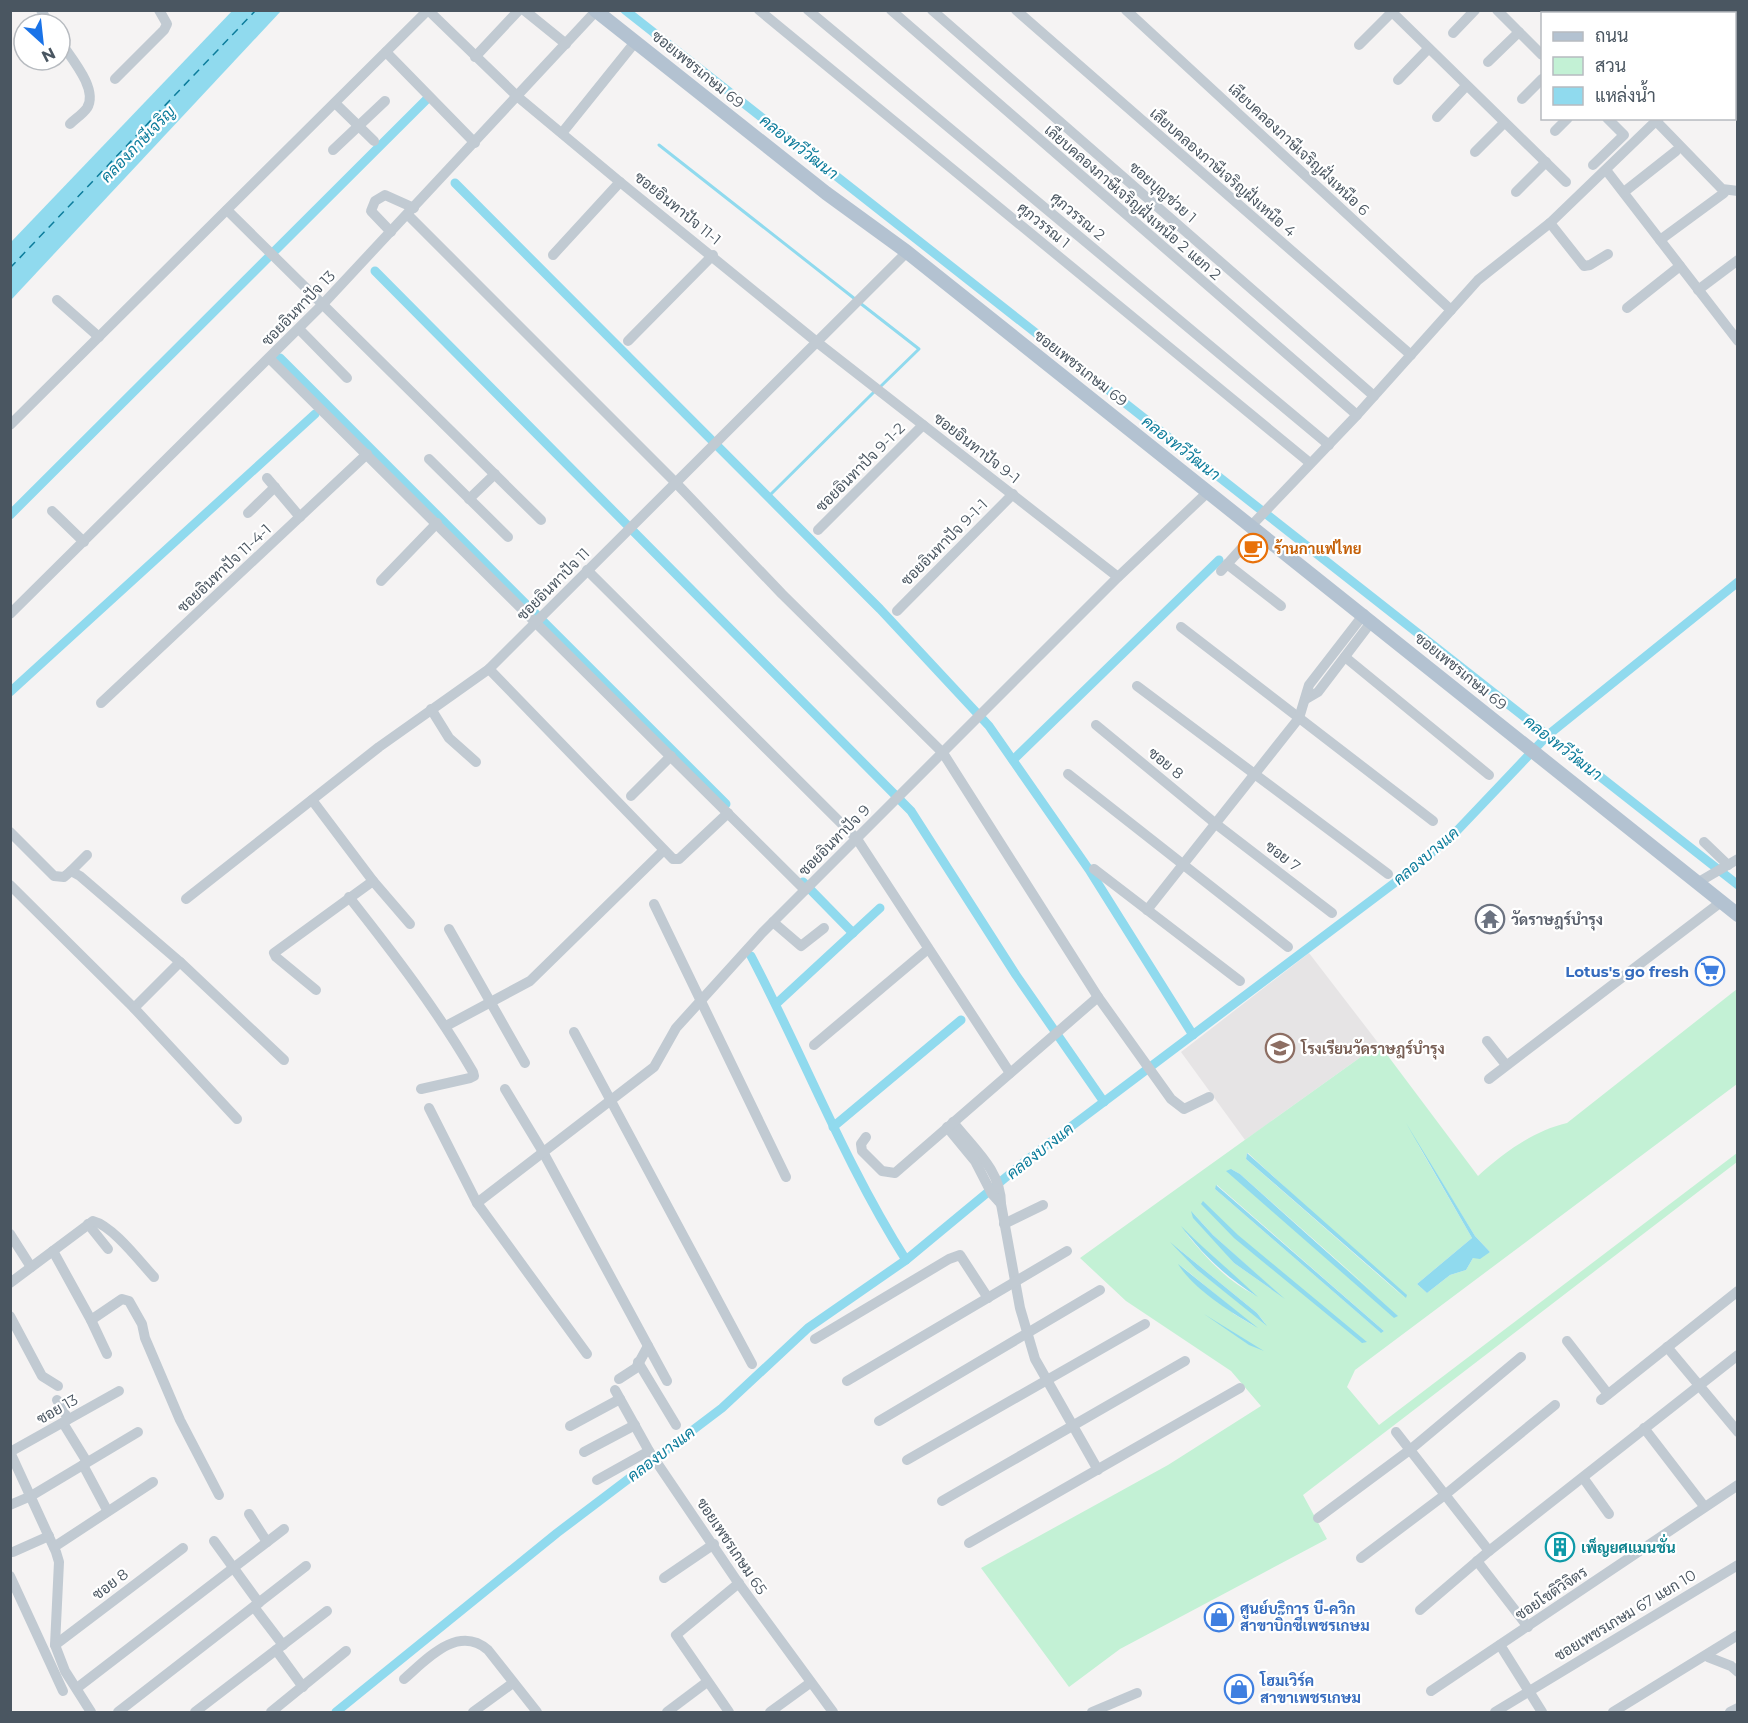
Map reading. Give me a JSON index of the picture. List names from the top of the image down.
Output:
{
  "streets": {
    "main road": ["ซอยเพชรเกษม 69"],
    "street": [
      "เลียบคลองภาษีเจริญฝั่งเหนือ 6",
      "เลียบคลองภาษีเจริญฝั่งเหนือ 4",
      "ซอยบุญช่วย 1",
      "เลียบคลองภาษีเจริญฝั่งเหนือ 2 แยก 2",
      "ซอยอินทาปัจ 11-1",
      "ศุภวรรณ 2",
      "ศุภวรรณ 1",
      "ซอยอินทาปัจ 13",
      "ซอยอินทาปัจ 9-1",
      "ซอยอินทาปัจ 9-1-2",
      "ซอยอินทาปัจ 9-1-1",
      "ซอยอินทาปัจ 11-4-1",
      "ซอยอินทาปัจ 11",
      "ซอย 8",
      "ซอยอินทาปัจ 9",
      "ซอย 7",
      "ซอย 13",
      "ซอยเพชรเกษม 65",
      "ซอยโชติวิจิตร",
      "ซอยเพชรเกษม 67 แยก 10"
    ]
  },
  "crossings": [
    ["ซอยเพชรเกษม 69", "ซอยอินทาปัจ 13"],
    ["ซอยเพชรเกษม 69", "ซอยอินทาปัจ 11"],
    ["ซอยเพชรเกษม 69", "ซอยอินทาปัจ 9"],
    ["ซอยอินทาปัจ 11-1", "ซอยอินทาปัจ 13"],
    ["ซอยอินทาปัจ 11-1", "ซอยอินทาปัจ 9-1"],
    ["ซอยอินทาปัจ 11-1", "ซอยอินทาปัจ 11"],
    ["ซอยอินทาปัจ 9-1", "ซอยอินทาปัจ 9-1-2"],
    ["ซอยอินทาปัจ 9-1", "ซอยอินทาปัจ 9-1-1"],
    ["ซอยอินทาปัจ 9-1", "ซอยอินทาปัจ 11"],
    ["ซอยอินทาปัจ 9-1", "ซอยอินทาปัจ 9"],
    ["ซอย 8", "ซอย 7"]
  ],
  "water": ["คลองภาษีเจริญ", "คลองทวีวัฒนา", "คลองบางแค"],
  "places": {
    "cafe": ["ร้านกาแฟไทย"],
    "temple": ["วัดราษฎร์บำรุง"],
    "supermarket": ["Lotus's go fresh"],
    "school or university": ["โรงเรียนวัดราษฎร์บำรุง"],
    "building": ["เพ็ญยศแมนชั่น"],
    "shop": ["ศูนย์บริการ บี-ควิก สาขาบิ๊กซีเพชรเกษม", "โฮมเวิร์ค สาขาเพชรเกษม"]
  },
  "legend": ["ถนน", "สวน", "แหล่งน้ำ"],
  "north": "bottom right"
}
